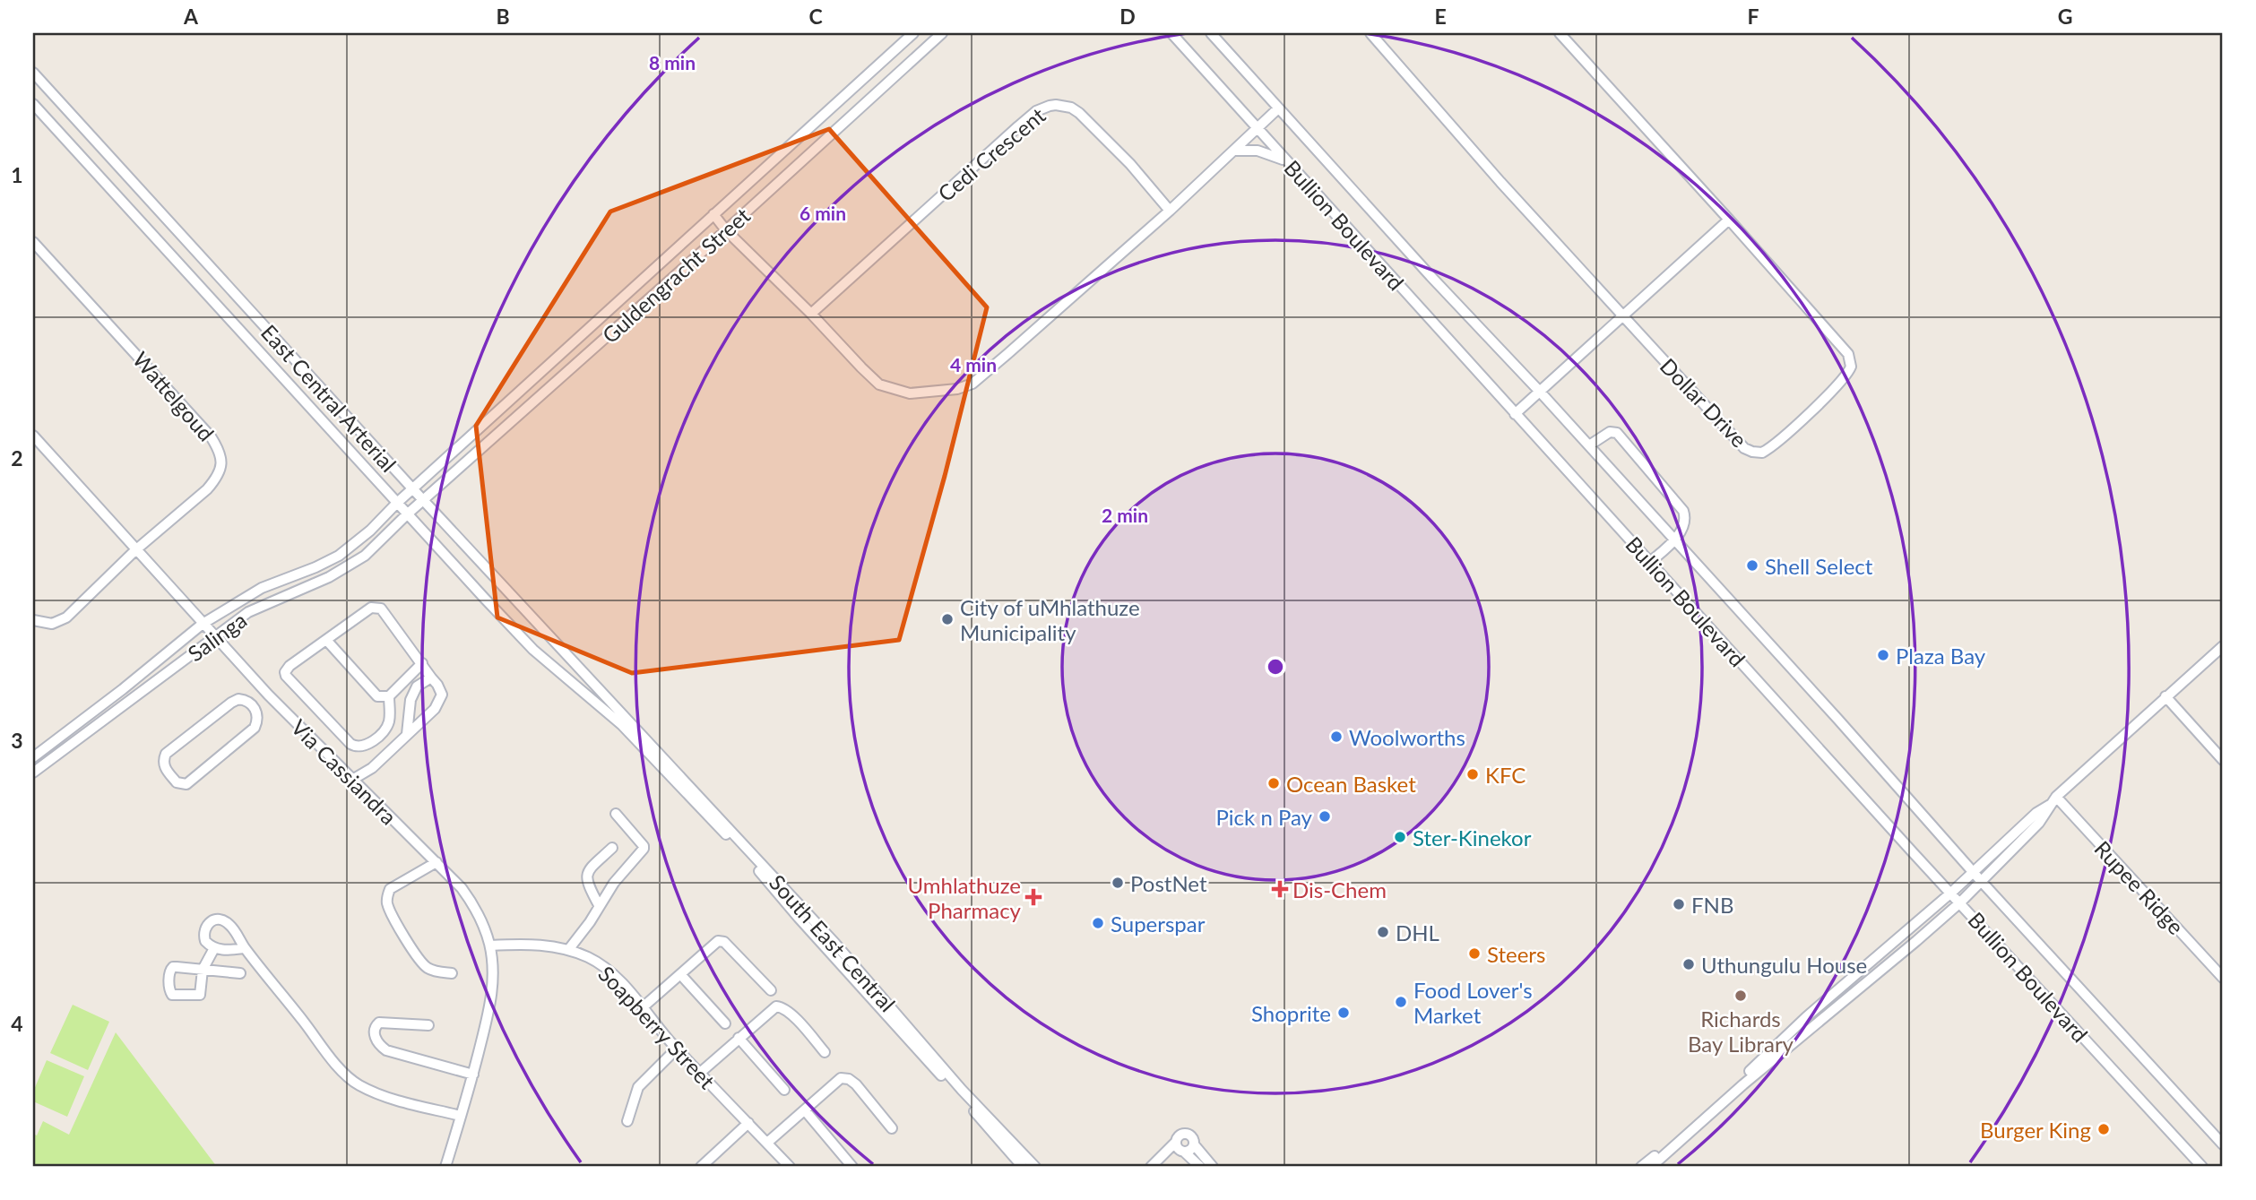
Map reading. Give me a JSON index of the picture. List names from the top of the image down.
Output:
{
  "streets": {
    "street": [
      "Cedi Crescent",
      "Bullion Boulevard",
      "Guldengracht Street",
      "Wattelgoud",
      "East Central Arterial",
      "Dollar Drive",
      "Salinga",
      "Via Cassiandra",
      "Rupee Ridge",
      "South East Central",
      "Soapberry Street"
    ]
  },
  "crossings": [
    ["Guldengracht Street", "East Central Arterial"],
    ["Guldengracht Street", "Salinga"],
    ["Wattelgoud", "Via Cassiandra"],
    ["East Central Arterial", "Salinga"],
    ["East Central Arterial", "South East Central"],
    ["Salinga", "Via Cassiandra"],
    ["Via Cassiandra", "Soapberry Street"]
  ],
  "places": {
    "other": [
      "Shell Select",
      "City of uMhlathuze Municipality",
      "Plaza Bay",
      "Woolworths",
      "KFC",
      "Ocean Basket",
      "Pick n Pay",
      "Ster-Kinekor",
      "PostNet",
      "FNB",
      "Superspar",
      "DHL",
      "Steers",
      "Uthungulu House",
      "Richards Bay Library",
      "Food Lover's Market",
      "Shoprite",
      "Burger King"
    ],
    "health": ["Dis-Chem", "Umhlathuze Pharmacy"]
  },
  "grid": {
    "columns": [
      "A",
      "B",
      "C",
      "D",
      "E",
      "F",
      "G"
    ],
    "rows": [
      "1",
      "2",
      "3",
      "4"
    ]
  },
  "rings": [
    "8 min",
    "6 min",
    "4 min",
    "2 min"
  ]
}
